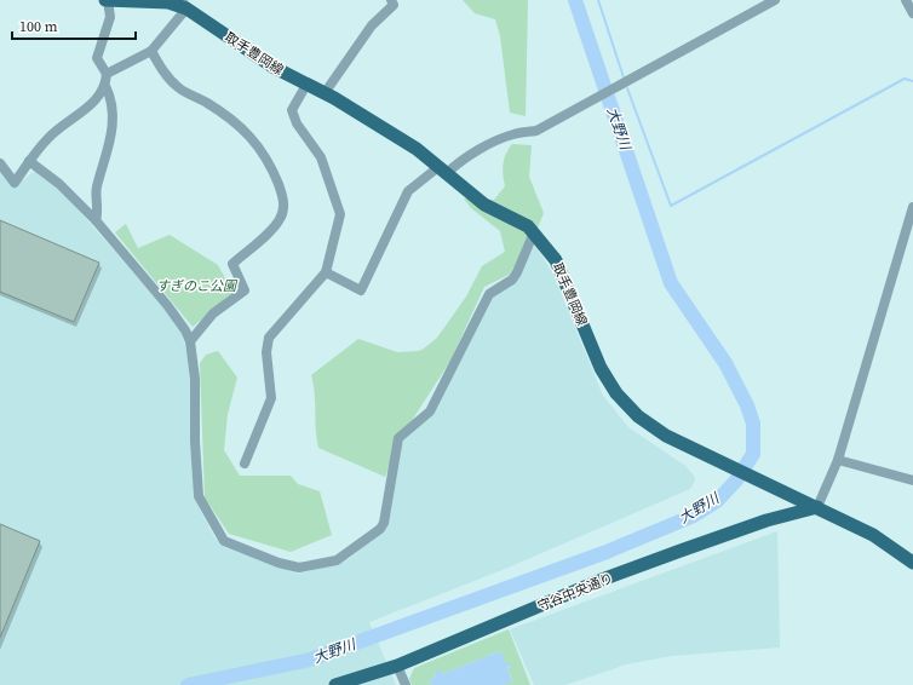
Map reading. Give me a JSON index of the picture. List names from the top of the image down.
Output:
{
  "streets": {
    "main road": ["取手豊岡線", "守谷中央通り"]
  },
  "crossings": [
    ["取手豊岡線", "守谷中央通り"]
  ],
  "water": ["大野川"],
  "parks": ["すぎのこ公園"],
  "scale_bar": "100 m"
}
